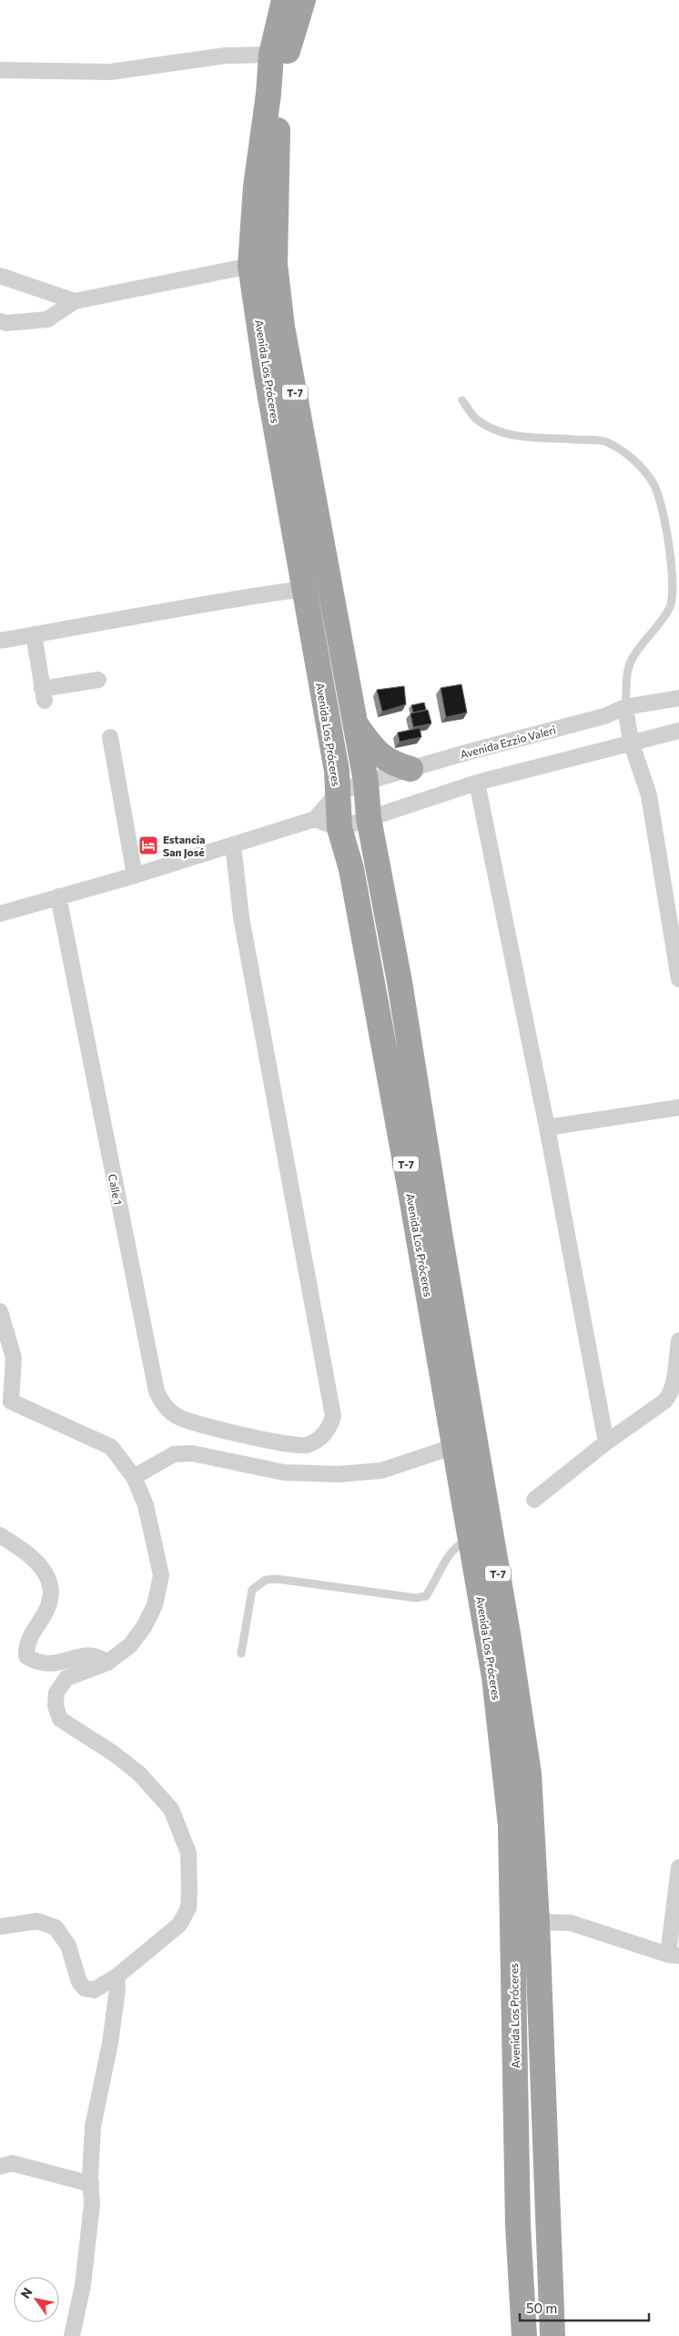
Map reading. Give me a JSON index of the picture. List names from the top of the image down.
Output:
{
  "streets": {
    "highway": ["Avenida Los Próceres", "T-7"],
    "street": ["Avenida Ezzio Valeri", "Calle 1"]
  },
  "crossings": [
    ["Avenida Los Próceres", "Avenida Ezzio Valeri"]
  ],
  "places": {
    "hotel": ["Estancia San José"]
  },
  "scale_bar": "50 m",
  "north": "top left"
}
